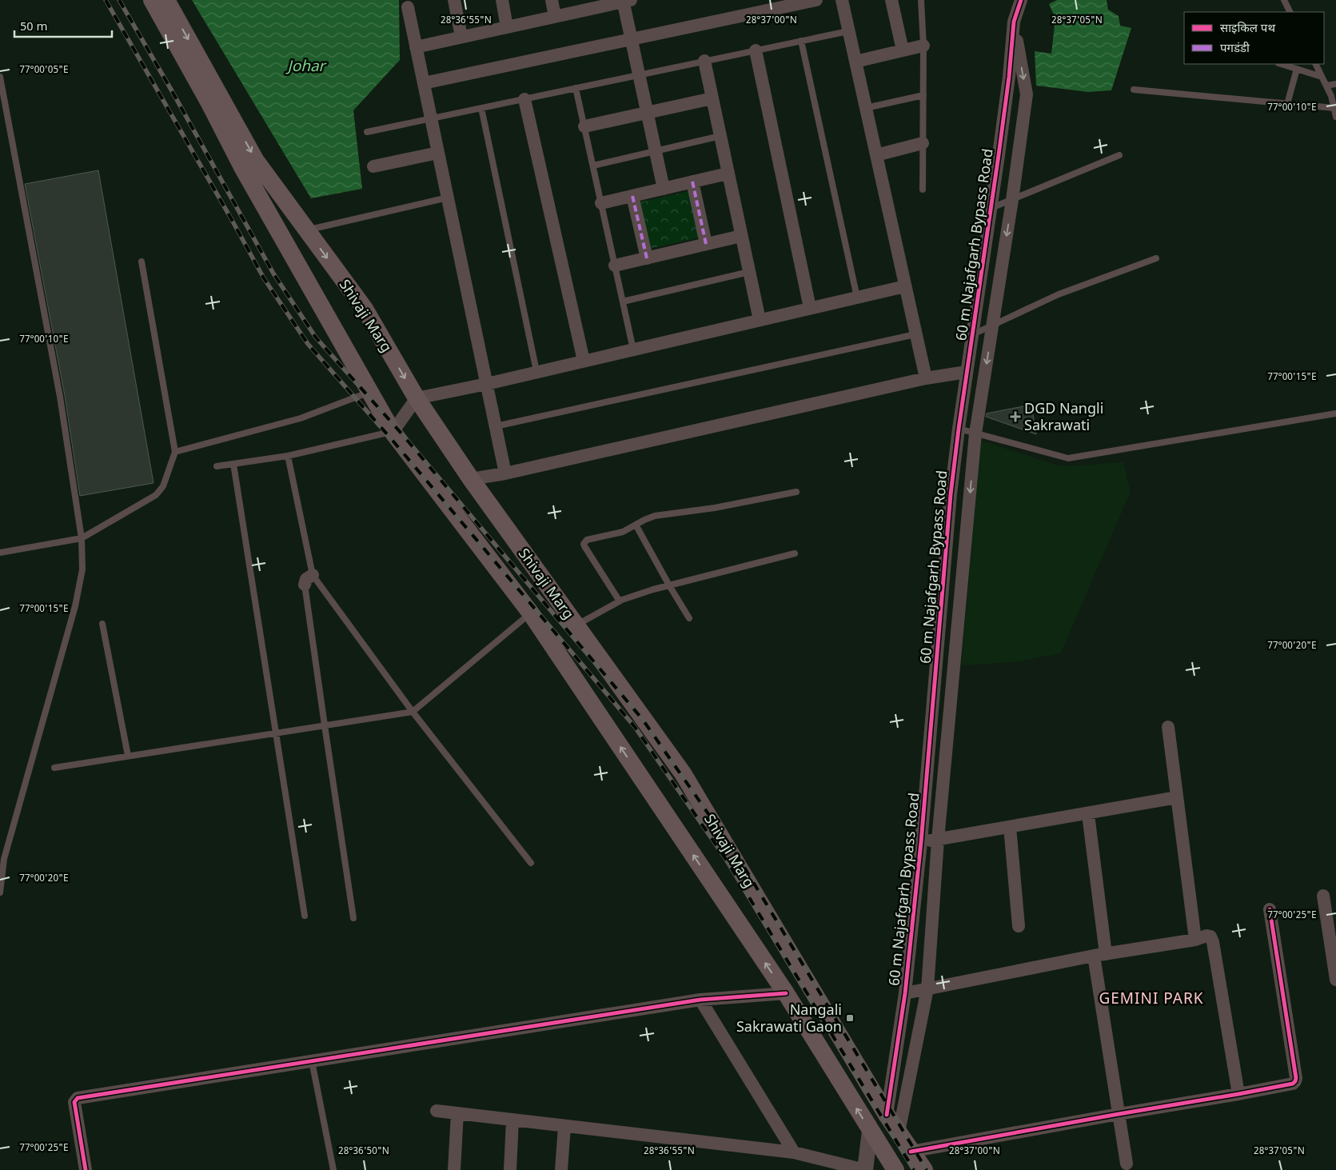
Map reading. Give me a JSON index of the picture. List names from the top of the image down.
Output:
{
  "streets": {
    "main road": ["Shivaji Marg"],
    "street": ["60 m Najafgarh Bypass Road"]
  },
  "crossings": [
    ["60 m Najafgarh Bypass Road", "Shivaji Marg"]
  ],
  "districts": ["GEMINI PARK"],
  "water": ["Johar"],
  "places": {
    "health": ["DGD Nangli Sakrawati"],
    "transit": ["Nangali Sakrawati Gaon"]
  },
  "legend": ["साइकिल पथ", "पगडंडी"],
  "scale_bar": "50 m",
  "coordinates": [
    "28°36'55\"N",
    "28°37'00\"N",
    "28°37'05\"N",
    "77°00'05\"E",
    "77°00'10\"E",
    "77°00'15\"E",
    "77°00'20\"E",
    "77°00'25\"E",
    "28°36'50\"N"
  ]
}
